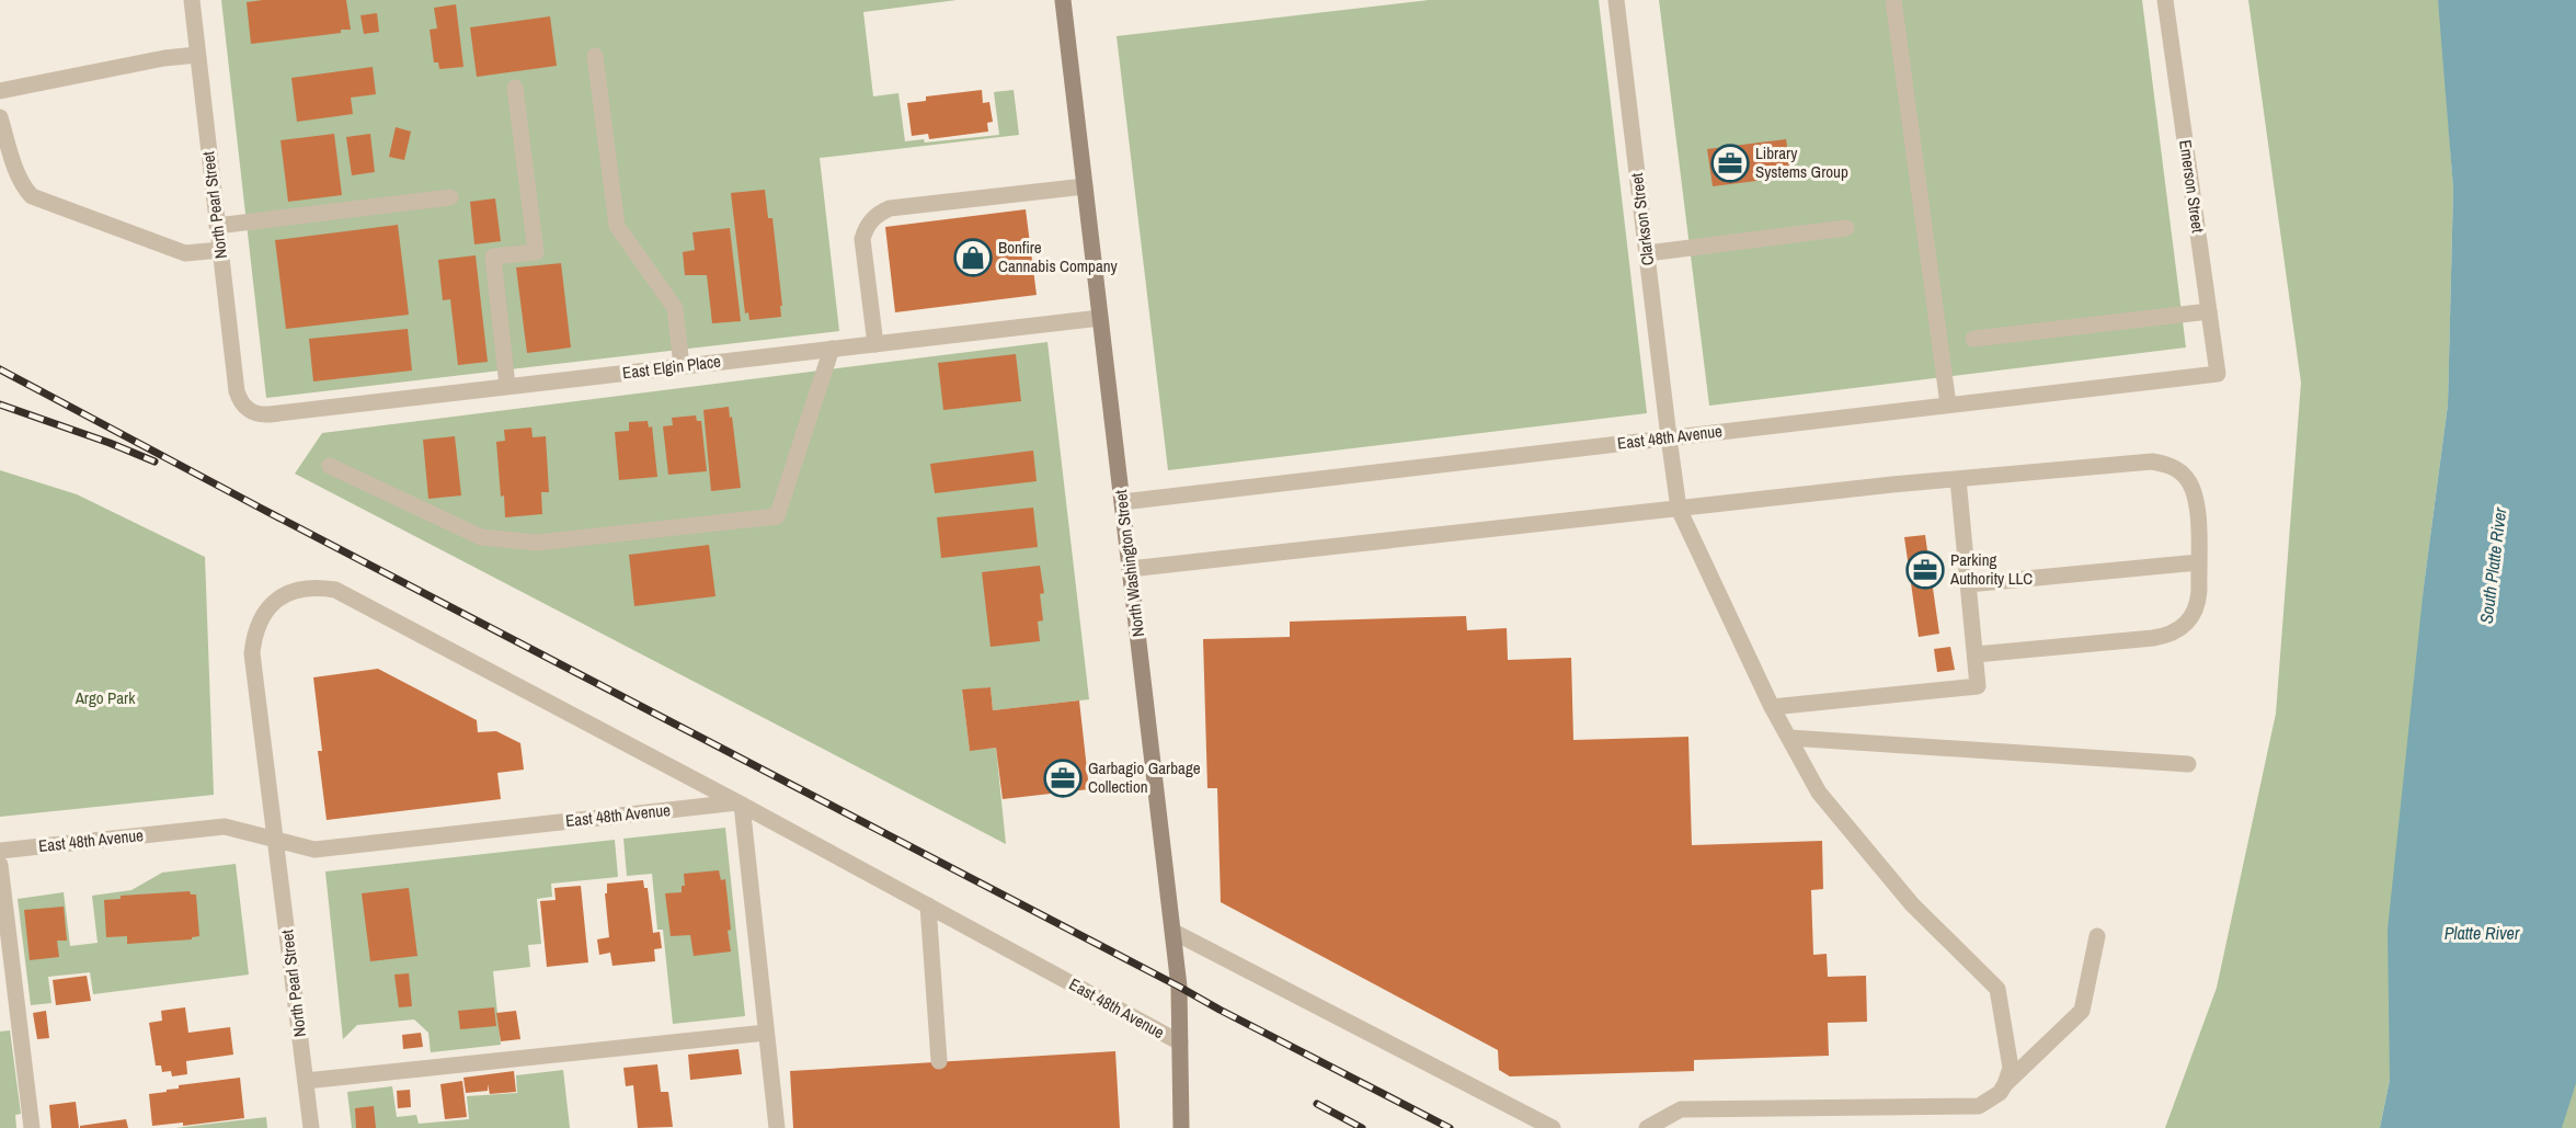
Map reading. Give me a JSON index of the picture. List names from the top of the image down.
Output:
{
  "streets": {
    "main road": ["North Washington Street"],
    "street": [
      "Emerson Street",
      "North Pearl Street",
      "Clarkson Street",
      "East Elgin Place",
      "East 48th Avenue"
    ]
  },
  "crossings": [
    ["Emerson Street", "East 48th Avenue"],
    ["North Pearl Street", "East Elgin Place"],
    ["North Pearl Street", "East 48th Avenue"],
    ["Clarkson Street", "East 48th Avenue"],
    ["East Elgin Place", "North Washington Street"],
    ["East 48th Avenue", "North Washington Street"]
  ],
  "water": ["South Platte River", "Platte River"],
  "parks": ["Argo Park"],
  "places": {
    "office": ["Library Systems Group", "Parking Authority LLC", "Garbagio Garbage Collection"],
    "shop": ["Bonfire Cannabis Company"]
  }
}
